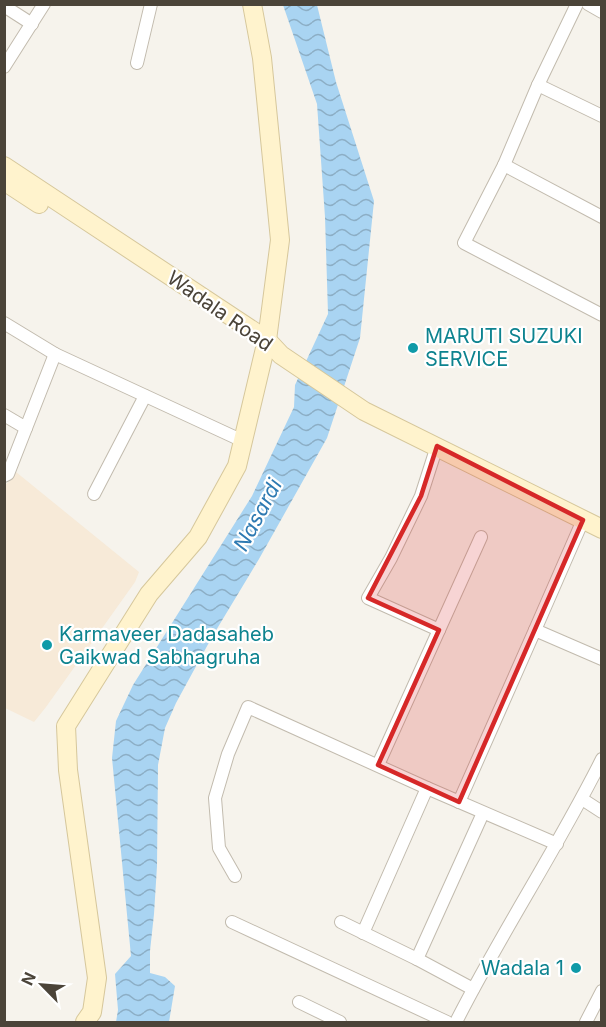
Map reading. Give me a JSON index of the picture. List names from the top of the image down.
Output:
{
  "streets": {
    "street": ["Wadala Road"]
  },
  "water": ["Nasardi"],
  "places": ["MARUTI SUZUKI SERVICE", "Karmaveer Dadasaheb Gaikwad Sabhagruha", "Wadala 1"],
  "north": "top left"
}
